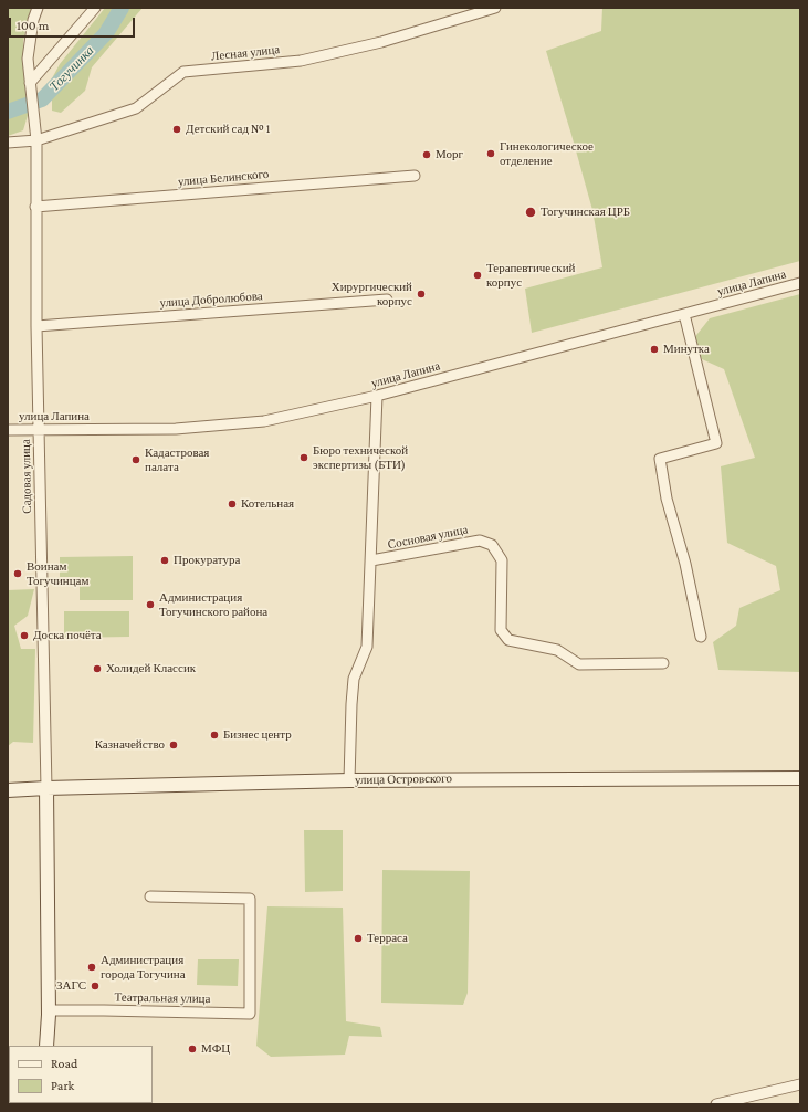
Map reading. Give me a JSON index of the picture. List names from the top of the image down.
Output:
{
  "streets": {
    "street": [
      "Лесная улица",
      "улица Белинского",
      "улица Лапина",
      "улица Добролюбова",
      "Садовая улица",
      "Сосновая улица",
      "улица Островского",
      "Театральная улица"
    ]
  },
  "crossings": [
    ["Лесная улица", "Садовая улица"],
    ["улица Белинского", "Садовая улица"],
    ["улица Лапина", "Садовая улица"],
    ["улица Лапина", "Сосновая улица"],
    ["улица Добролюбова", "Садовая улица"],
    ["Садовая улица", "улица Островского"],
    ["Сосновая улица", "улица Островского"]
  ],
  "water": ["Тогучинка"],
  "places": [
    "Детский сад № 1",
    "Гинекологическое отделение",
    "Морг",
    "Тогучинская ЦРБ",
    "Терапевтический корпус",
    "Хирургический корпус",
    "Минутка",
    "Бюро технической экспертизы (БТИ)",
    "Кадастровая палата",
    "Котельная",
    "Прокуратура",
    "Воинам Тогучинцам",
    "Администрация Тогучинского района",
    "Доска почёта",
    "Холидей Классик",
    "Бизнес центр",
    "Казначейство",
    "Терраса",
    "Администрация города Тогучина",
    "ЗАГС",
    "МФЦ"
  ],
  "legend": ["Road", "Park"],
  "scale_bar": "100 m"
}
